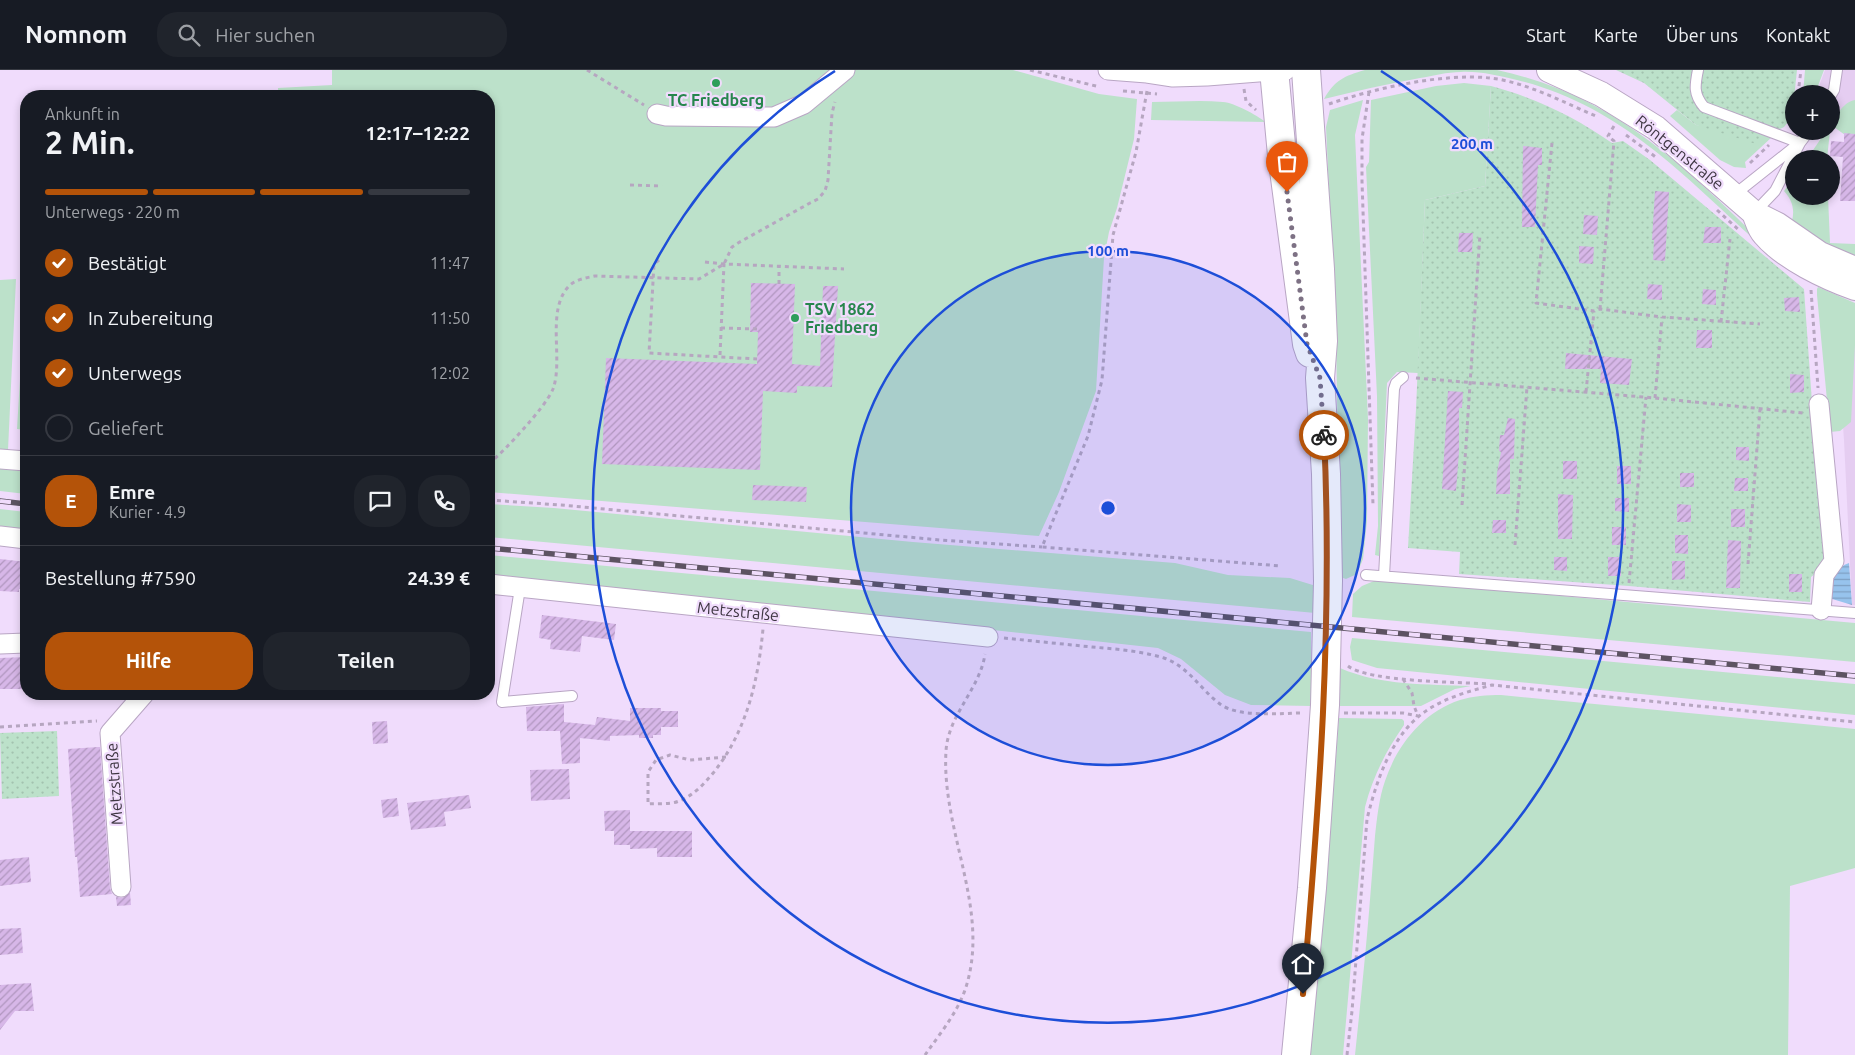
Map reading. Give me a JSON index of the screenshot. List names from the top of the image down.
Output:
{
  "streets": {
    "street": ["Röntgenstraße", "Metzstraße"]
  },
  "places": ["TC Friedberg", "TSV 1862 Friedberg"],
  "page": {
    "header": "Nomnom",
    "search": "Hier suchen",
    "nav": [
      "Start",
      "Karte",
      "Über uns",
      "Kontakt"
    ],
    "map_buttons": ["+", "−"],
    "heading": ["2 Min.", "Ankunft in", "12:17–12:22"],
    "panel": [
      "Emre",
      "Kurier · 4.9",
      "Bestellung #7590",
      "24.39 €"
    ],
    "bar": "Unterwegs · 220 m",
    "list": [
      ["Bestätigt", "11:47"],
      ["In Zubereitung", "11:50"],
      ["Unterwegs", "12:02"],
      "Geliefert"
    ],
    "round": "E",
    "buttons": ["Hilfe", "Teilen"]
  },
  "rings": ["200 m", "100 m"]
}
